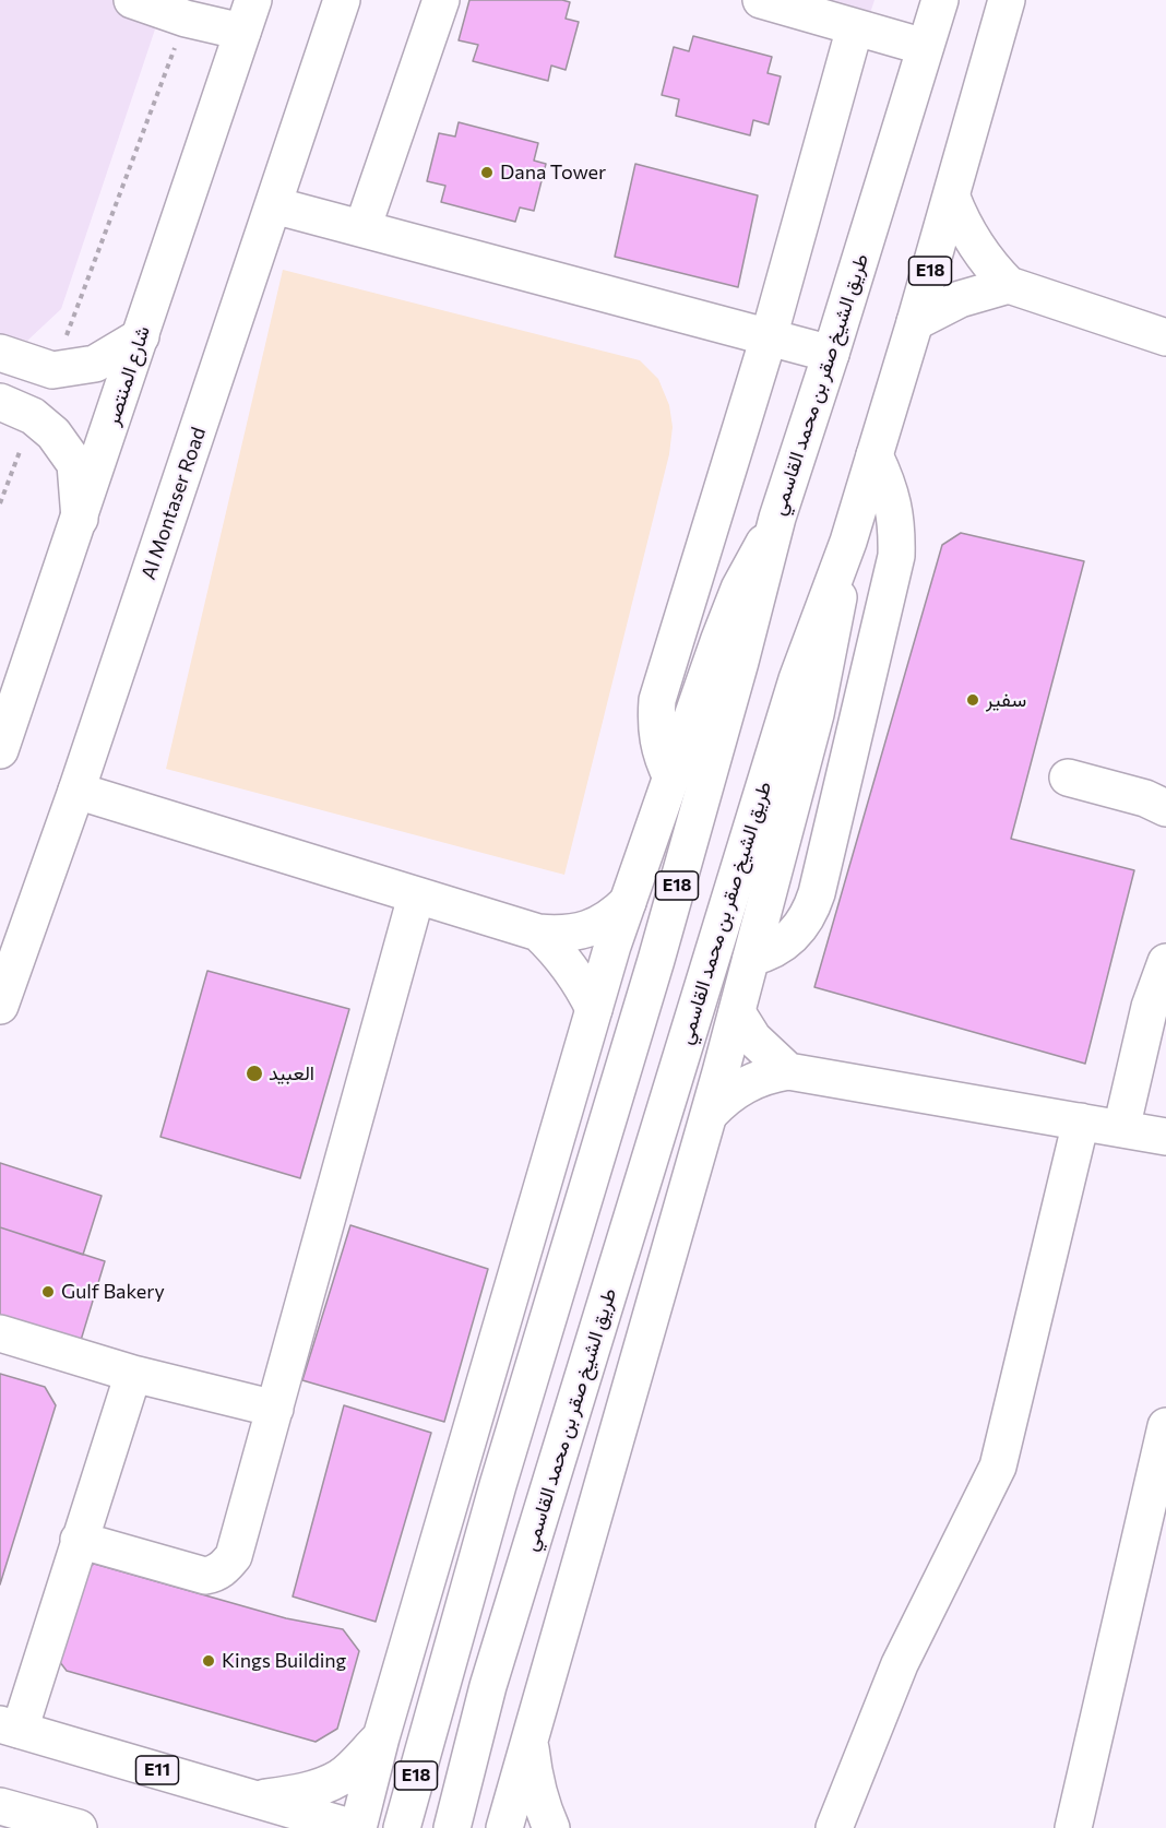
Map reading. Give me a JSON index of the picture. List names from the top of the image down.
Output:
{
  "streets": {
    "main road": [
      "E18",
      "شارع المنتصر",
      "طريق الشيخ صقر بن محمد القاسمي",
      "Al Montaser Road",
      "E11"
    ]
  },
  "places": [
    "Dana Tower",
    "سفير",
    "العبيد",
    "Gulf Bakery",
    "Kings Building"
  ]
}
